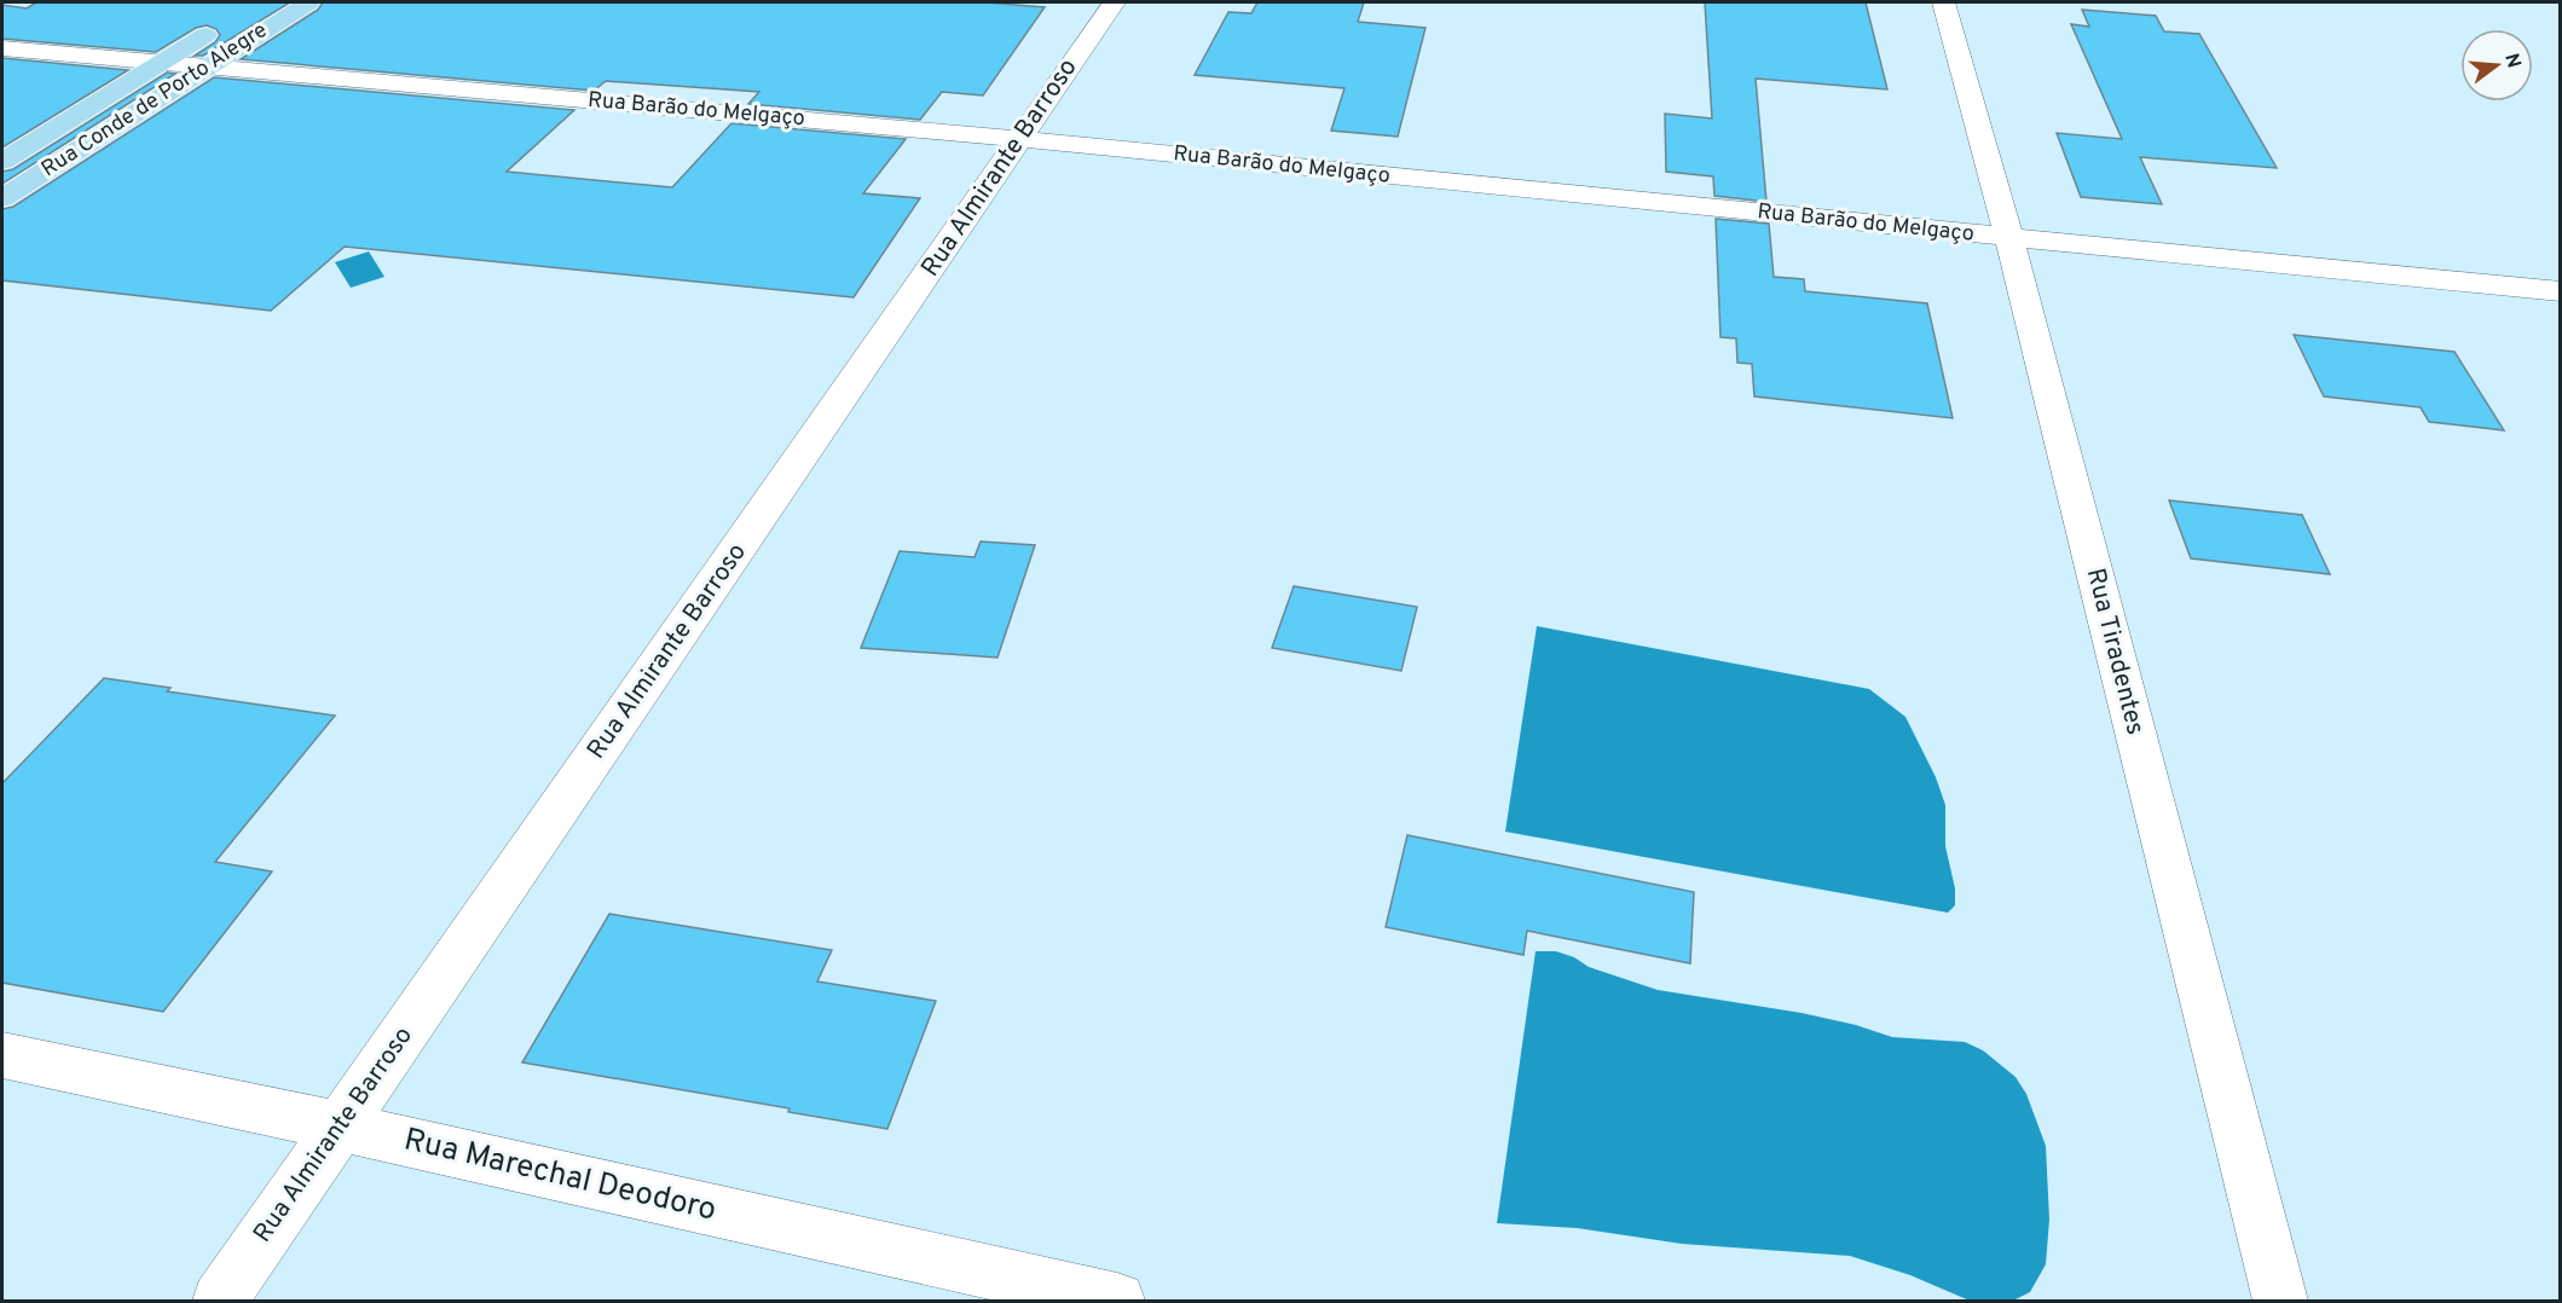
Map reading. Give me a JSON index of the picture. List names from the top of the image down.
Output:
{
  "streets": {
    "main road": ["Rua Conde de Porto Alegre"],
    "street": [
      "Rua Barão do Melgaço",
      "Rua Almirante Barroso",
      "Rua Tiradentes",
      "Rua Marechal Deodoro"
    ]
  },
  "crossings": [
    ["Rua Conde de Porto Alegre", "Rua Barão do Melgaço"],
    ["Rua Barão do Melgaço", "Rua Almirante Barroso"],
    ["Rua Barão do Melgaço", "Rua Tiradentes"],
    ["Rua Almirante Barroso", "Rua Marechal Deodoro"]
  ],
  "north": "right"
}
